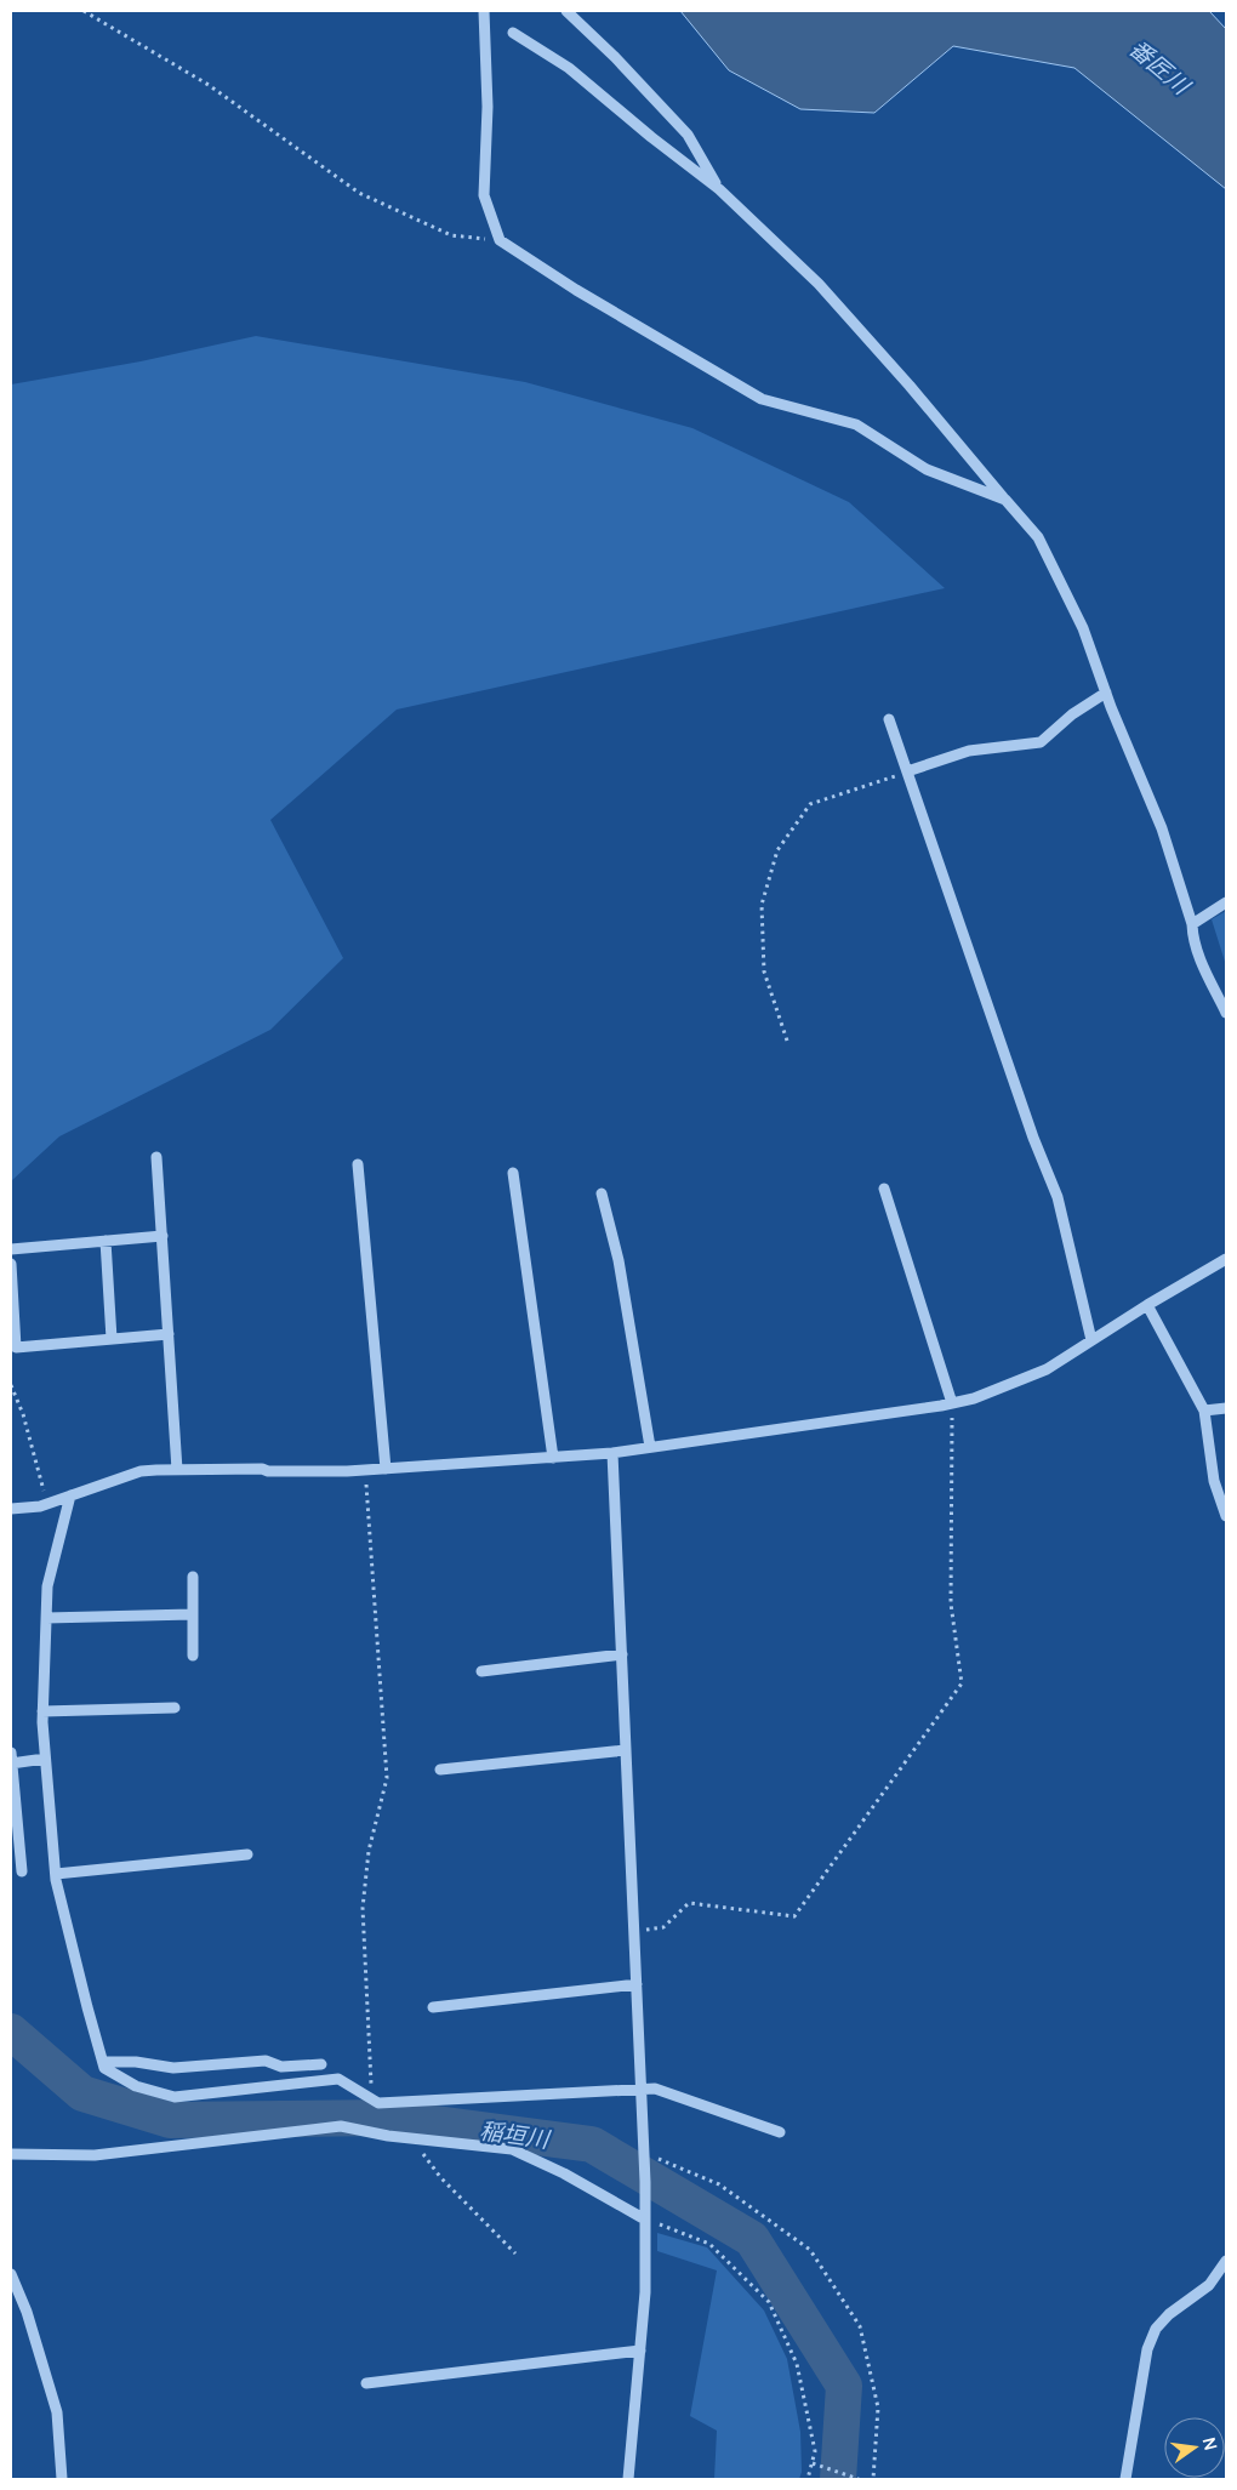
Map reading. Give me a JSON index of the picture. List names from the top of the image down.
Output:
{
  "water": ["番匠川", "稲垣川"],
  "north": "right"
}
